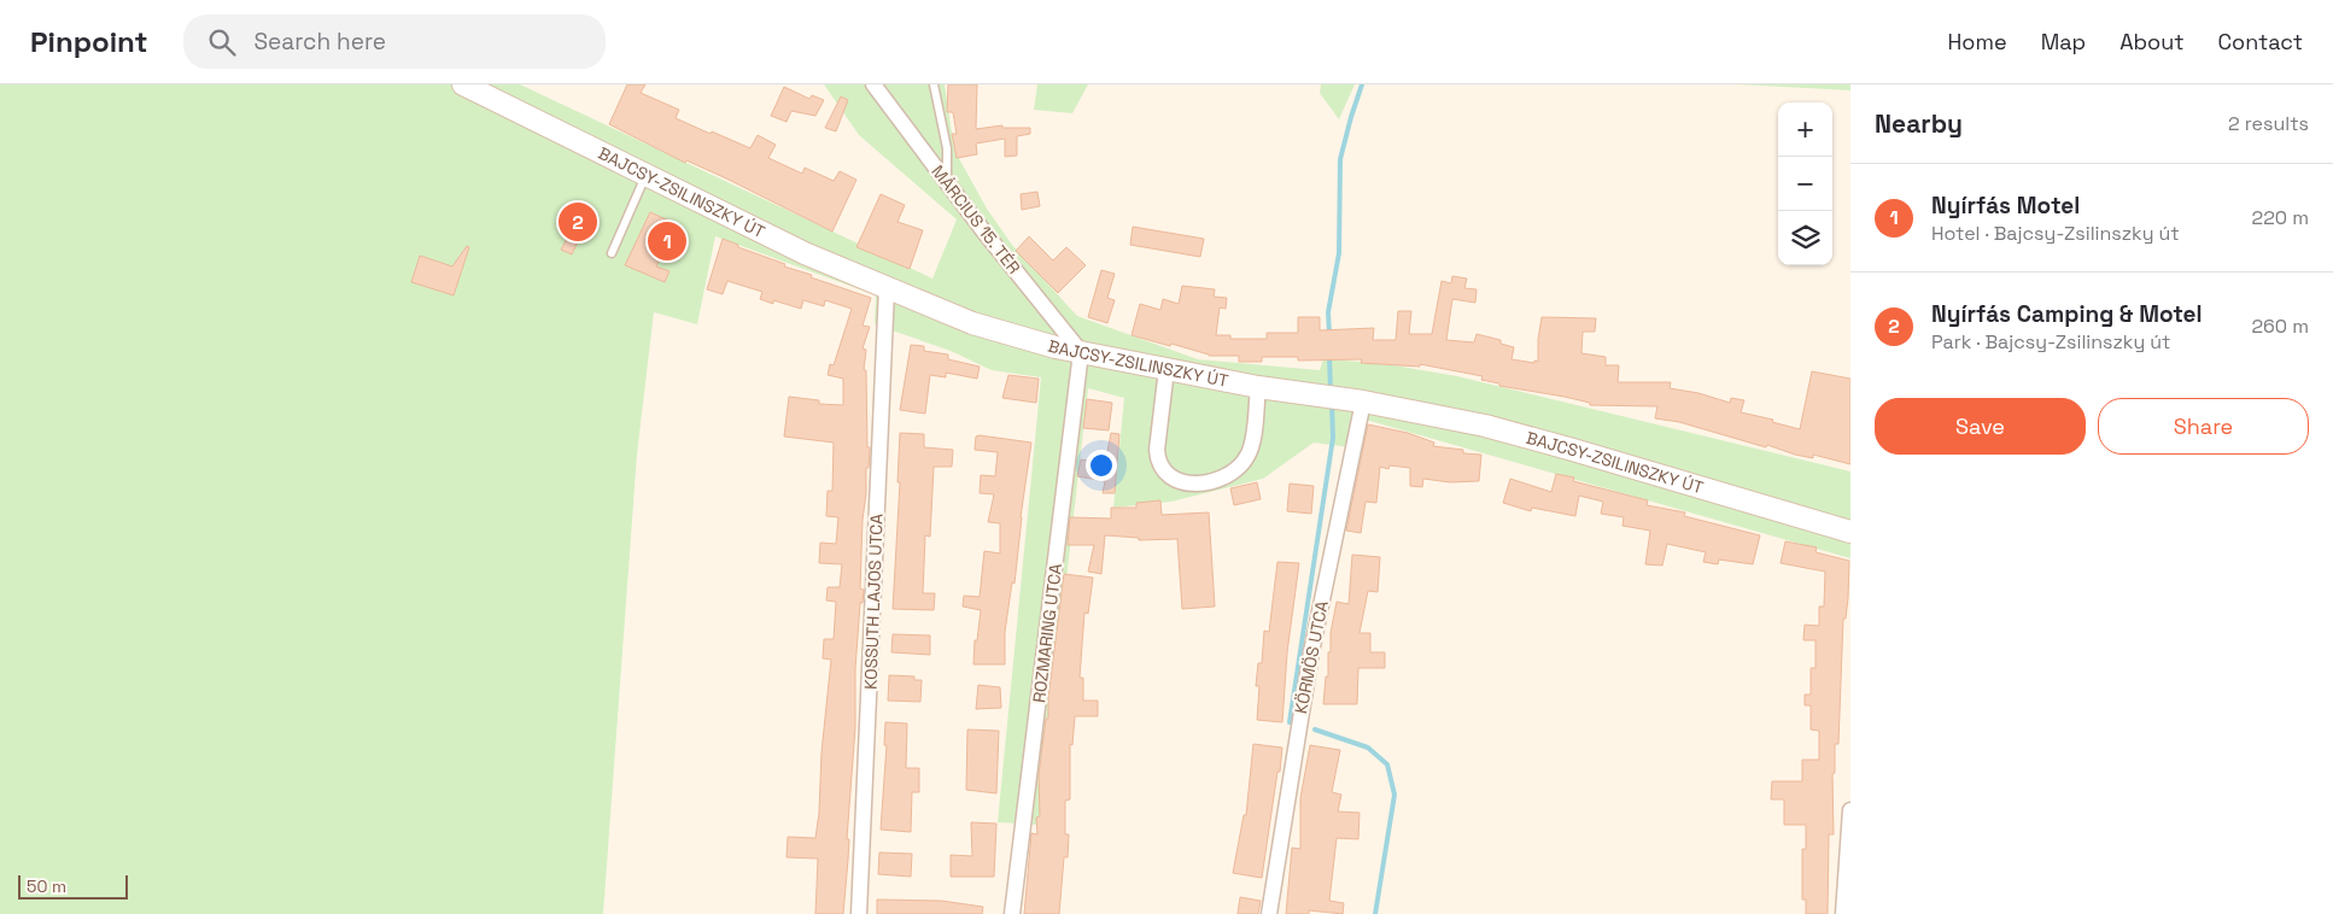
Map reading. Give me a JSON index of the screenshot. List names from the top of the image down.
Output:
{
  "streets": {
    "main road": ["BAJCSY-ZSILINSZKY ÚT"],
    "street": [
      "MÁRCIUS 15. TÉR",
      "KOSSUTH LAJOS UTCA",
      "ROZMARING UTCA",
      "KÖRMÖS UTCA"
    ]
  },
  "crossings": [
    ["BAJCSY-ZSILINSZKY ÚT", "MÁRCIUS 15. TÉR"],
    ["BAJCSY-ZSILINSZKY ÚT", "KOSSUTH LAJOS UTCA"],
    ["BAJCSY-ZSILINSZKY ÚT", "ROZMARING UTCA"],
    ["BAJCSY-ZSILINSZKY ÚT", "KÖRMÖS UTCA"],
    ["MÁRCIUS 15. TÉR", "ROZMARING UTCA"]
  ],
  "scale_bar": "50 m",
  "page": {
    "header": "Pinpoint",
    "search": "Search here",
    "nav": [
      "Home",
      "Map",
      "About",
      "Contact"
    ],
    "heading": ["Nearby", "2 results"],
    "map_buttons": ["+", "−"],
    "list": [
      {
        "mark": "1",
        "name": "Nyírfás Motel",
        "note": "Hotel · Bajcsy-Zsilinszky út",
        "value": "220 m"
      },
      {
        "mark": "2",
        "name": "Nyírfás Camping & Motel",
        "note": "Park · Bajcsy-Zsilinszky út",
        "value": "260 m"
      }
    ],
    "pins": ["2", "1"],
    "buttons": ["Save", "Share"],
    "scale": "50 m"
  }
}
